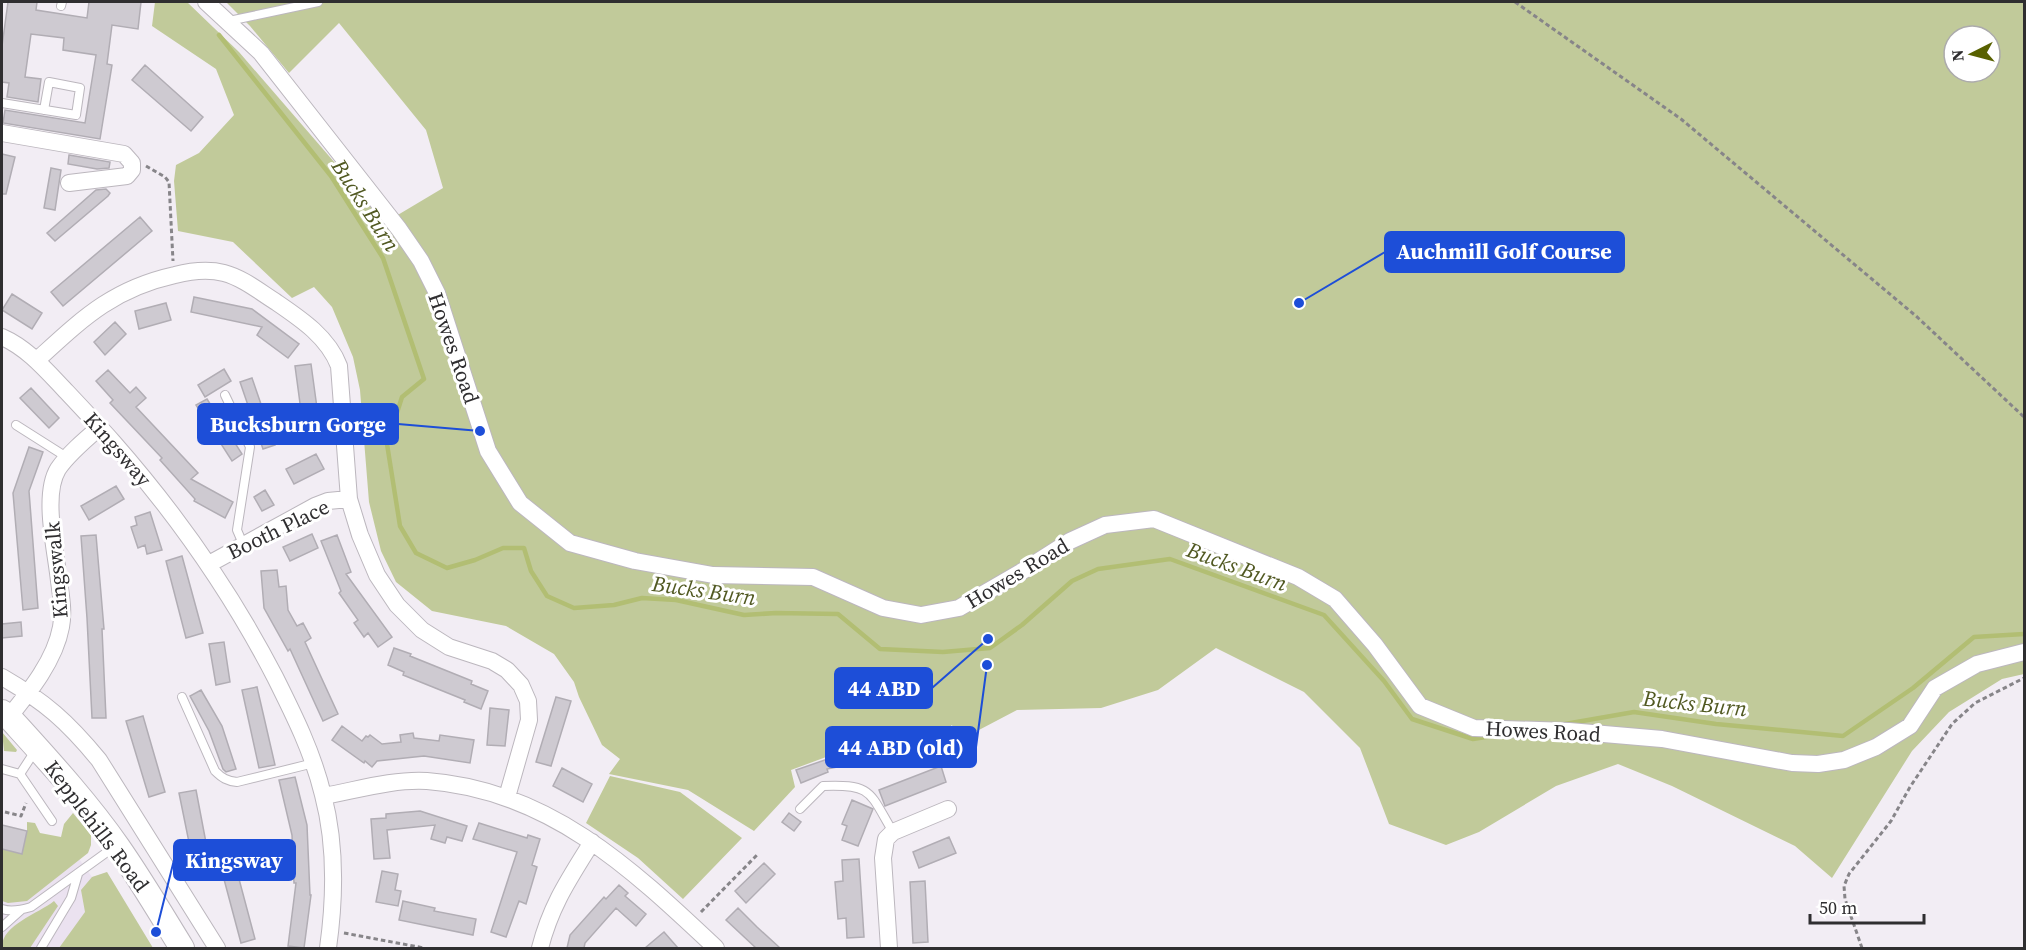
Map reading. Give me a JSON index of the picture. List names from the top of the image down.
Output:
{
  "streets": {
    "street": [
      "Howes Road",
      "Kingsway",
      "Booth Place",
      "Kingswalk",
      "Kepplehills Road"
    ]
  },
  "crossings": [
    ["Kingsway", "Booth Place"],
    ["Kingsway", "Kingswalk"],
    ["Kingswalk", "Kepplehills Road"]
  ],
  "water": ["Bucks Burn"],
  "places": [
    "Auchmill Golf Course",
    "Bucksburn Gorge",
    "44 ABD",
    "44 ABD (old)",
    "Kingsway"
  ],
  "scale_bar": "50 m",
  "north": "left"
}
